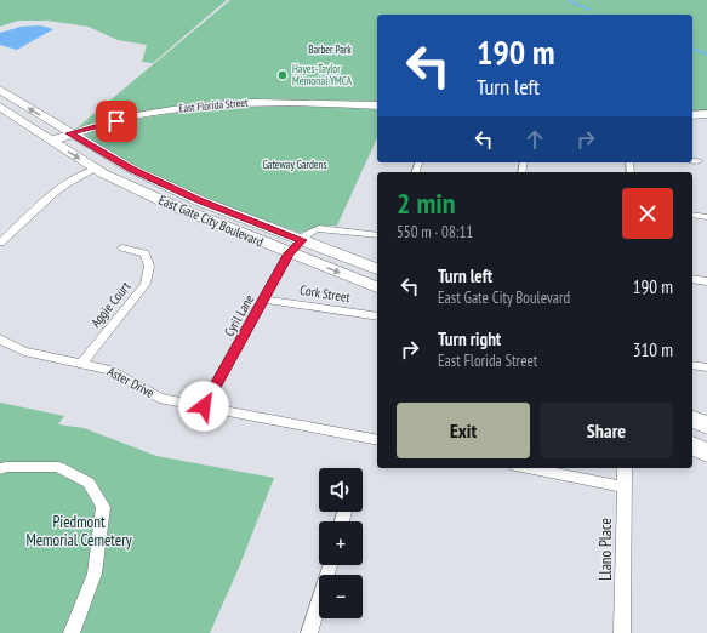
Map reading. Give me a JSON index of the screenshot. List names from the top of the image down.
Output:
{
  "streets": {
    "main road": ["East Florida Street", "East Gate City Boulevard"],
    "street": [
      "Cork Street",
      "Aggie Court",
      "Cyril Lane",
      "Aster Drive",
      "Llano Place"
    ]
  },
  "crossings": [
    ["East Florida Street", "East Gate City Boulevard"],
    ["East Gate City Boulevard", "Cyril Lane"],
    ["Cork Street", "Cyril Lane"],
    ["Aggie Court", "Aster Drive"],
    ["Cyril Lane", "Aster Drive"]
  ],
  "parks": ["Barber Park", "Gateway Gardens", "Piedmont Memorial Cemetery"],
  "places": ["Hayes-Taylor Memorial YMCA"],
  "page": {
    "turn": ["190 m", "Turn left"],
    "heading": ["2 min", "550 m · 08:11"],
    "list": [
      {
        "name": "Turn left",
        "note": "East Gate City Boulevard",
        "value": "190 m"
      },
      {
        "name": "Turn right",
        "note": "East Florida Street",
        "value": "310 m"
      }
    ],
    "buttons": ["Exit", "Share"],
    "map_buttons": ["+", "−"]
  }
}
